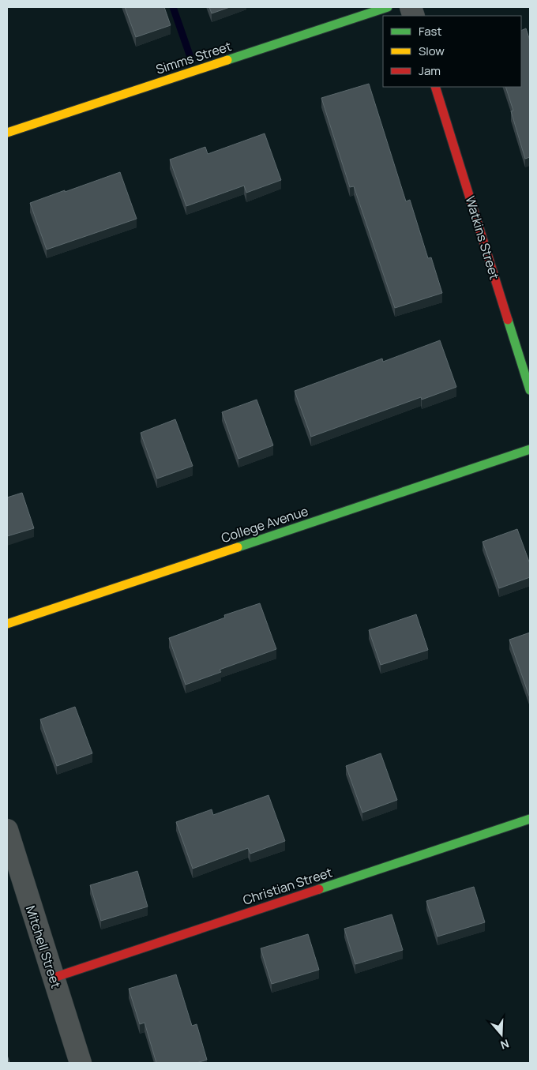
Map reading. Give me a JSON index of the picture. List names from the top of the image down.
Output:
{
  "streets": {
    "street": [
      "Simms Street",
      "Watkins Street",
      "College Avenue",
      "Christian Street",
      "Mitchell Street"
    ]
  },
  "crossings": [
    ["Christian Street", "Mitchell Street"]
  ],
  "legend": ["Fast", "Slow", "Jam"],
  "north": "bottom"
}
